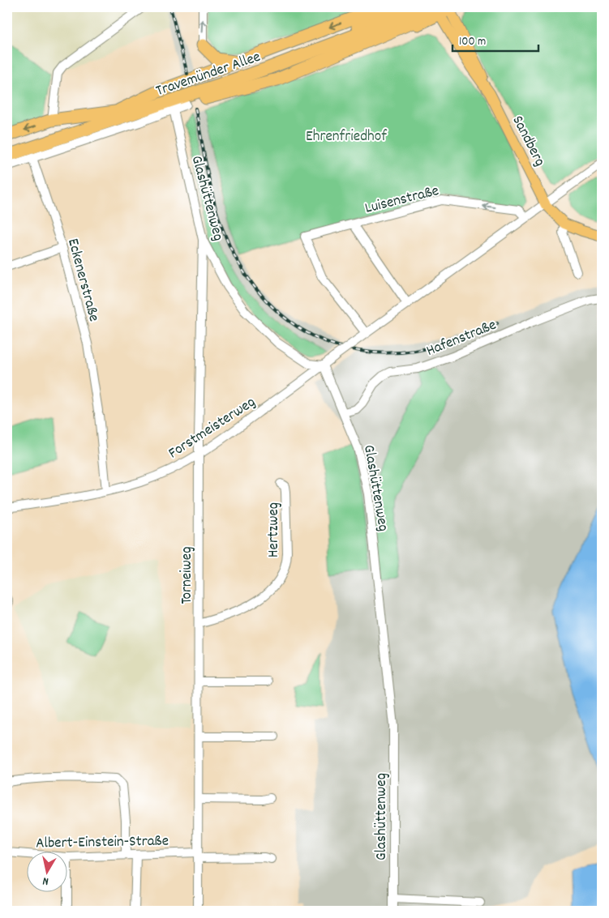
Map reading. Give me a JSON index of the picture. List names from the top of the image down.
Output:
{
  "streets": {
    "highway": ["Travemünder Allee"],
    "main road": ["Sandberg"],
    "street": [
      "Glashüttenweg",
      "Luisenstraße",
      "Eckenerstraße",
      "Hafenstraße",
      "Forstmeisterweg",
      "Hertzweg",
      "Torneiweg",
      "Albert-Einstein-Straße"
    ]
  },
  "crossings": [
    ["Travemünder Allee", "Sandberg"],
    ["Travemünder Allee", "Glashüttenweg"],
    ["Travemünder Allee", "Eckenerstraße"],
    ["Glashüttenweg", "Hafenstraße"],
    ["Glashüttenweg", "Forstmeisterweg"],
    ["Glashüttenweg", "Torneiweg"],
    ["Eckenerstraße", "Forstmeisterweg"],
    ["Forstmeisterweg", "Torneiweg"],
    ["Hertzweg", "Torneiweg"],
    ["Torneiweg", "Albert-Einstein-Straße"]
  ],
  "one_way": ["Luisenstraße"],
  "parks": ["Ehrenfriedhof"],
  "scale_bar": "100 m",
  "north": "bottom"
}
